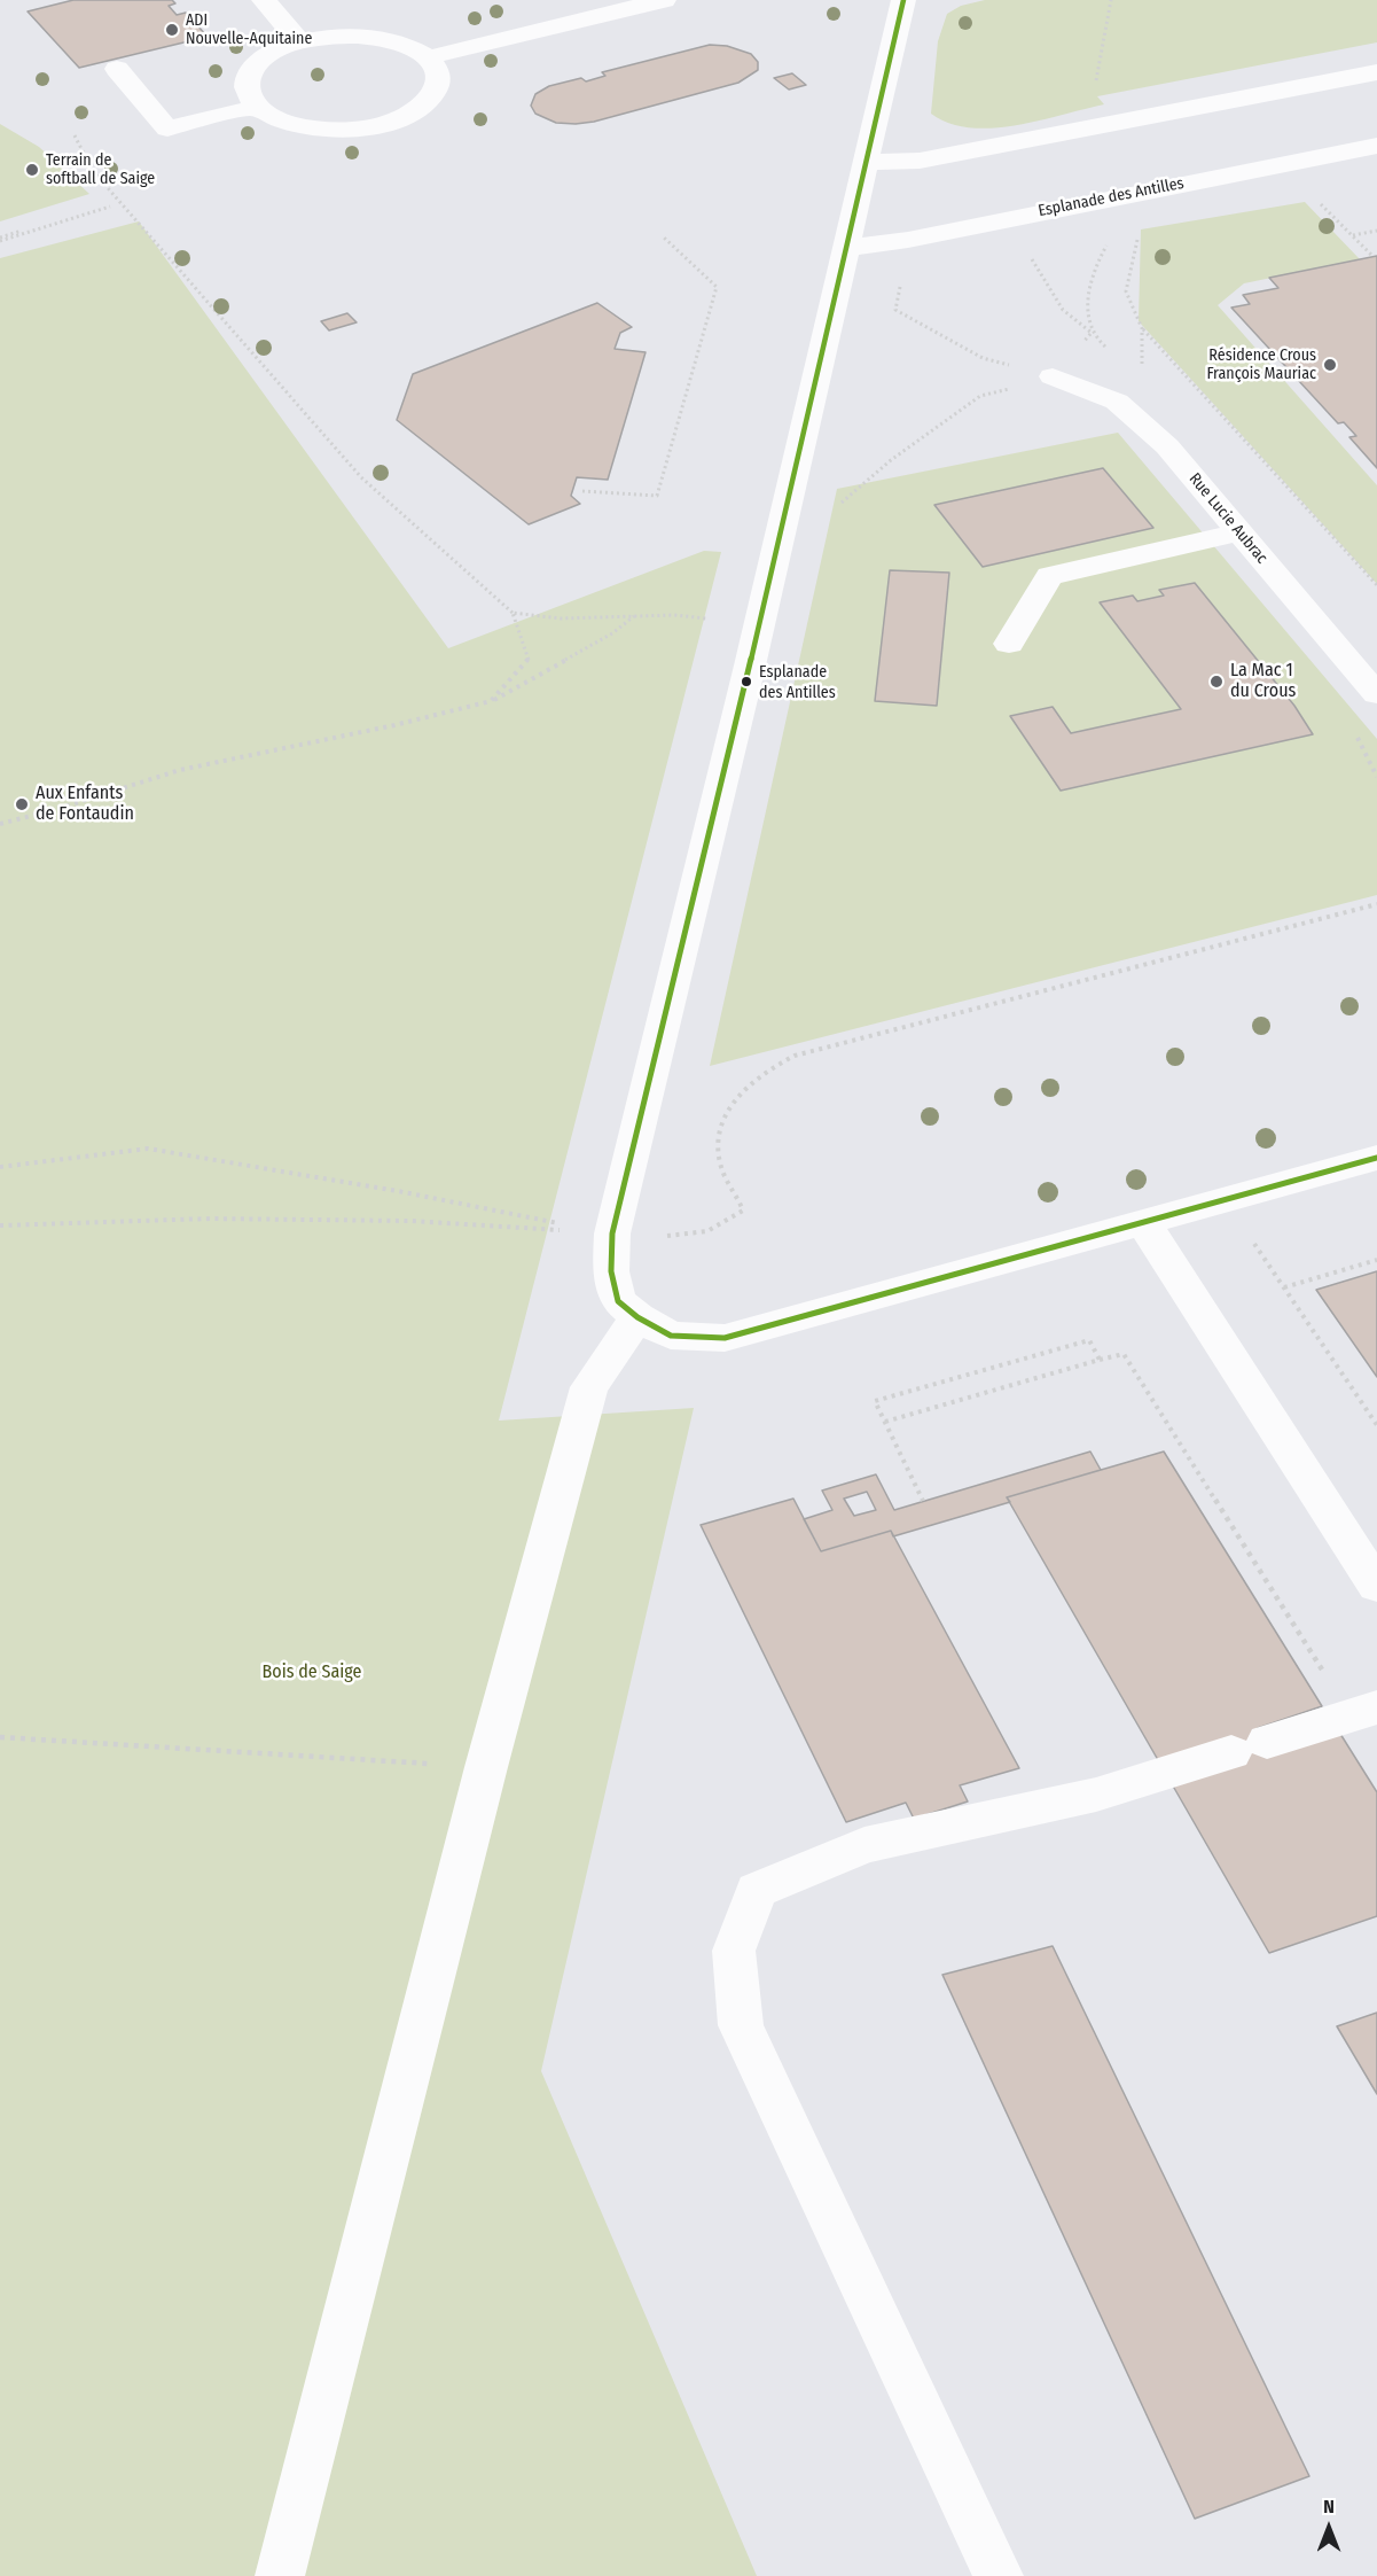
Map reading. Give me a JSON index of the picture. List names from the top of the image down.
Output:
{
  "streets": {
    "street": ["Esplanade des Antilles", "Rue Lucie Aubrac"]
  },
  "parks": ["Bois de Saige"],
  "places": [
    "ADI Nouvelle-Aquitaine",
    "Terrain de softball de Saige",
    "Résidence Crous François Mauriac",
    "Esplanade des Antilles",
    "La Mac 1 du Crous",
    "Aux Enfants de Fontaudin"
  ],
  "north": "top"
}
